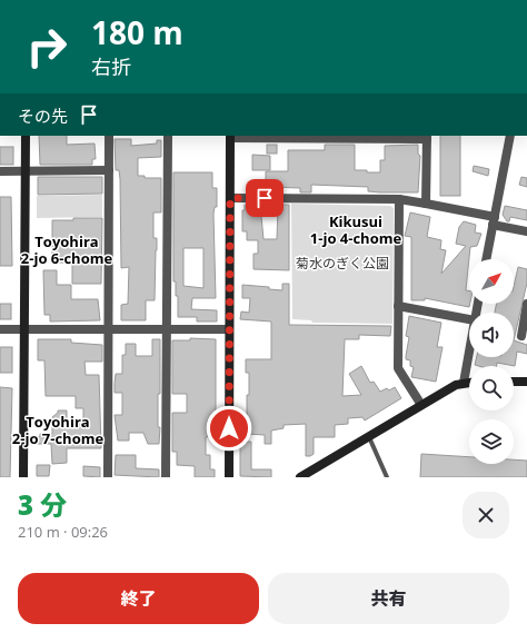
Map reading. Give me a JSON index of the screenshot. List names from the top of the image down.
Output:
{
  "districts": ["Kikusui 1-jo 4-chome", "Toyohira 2-jo 6-chome", "Toyohira 2-jo 7-chome"],
  "parks": ["菊水のぎく公園"],
  "north": "top right",
  "page": {
    "turn": ["180 m", "右折"],
    "then": "その先",
    "heading": ["3 分", "210 m · 09:26"],
    "buttons": ["終了", "共有"]
  }
}
